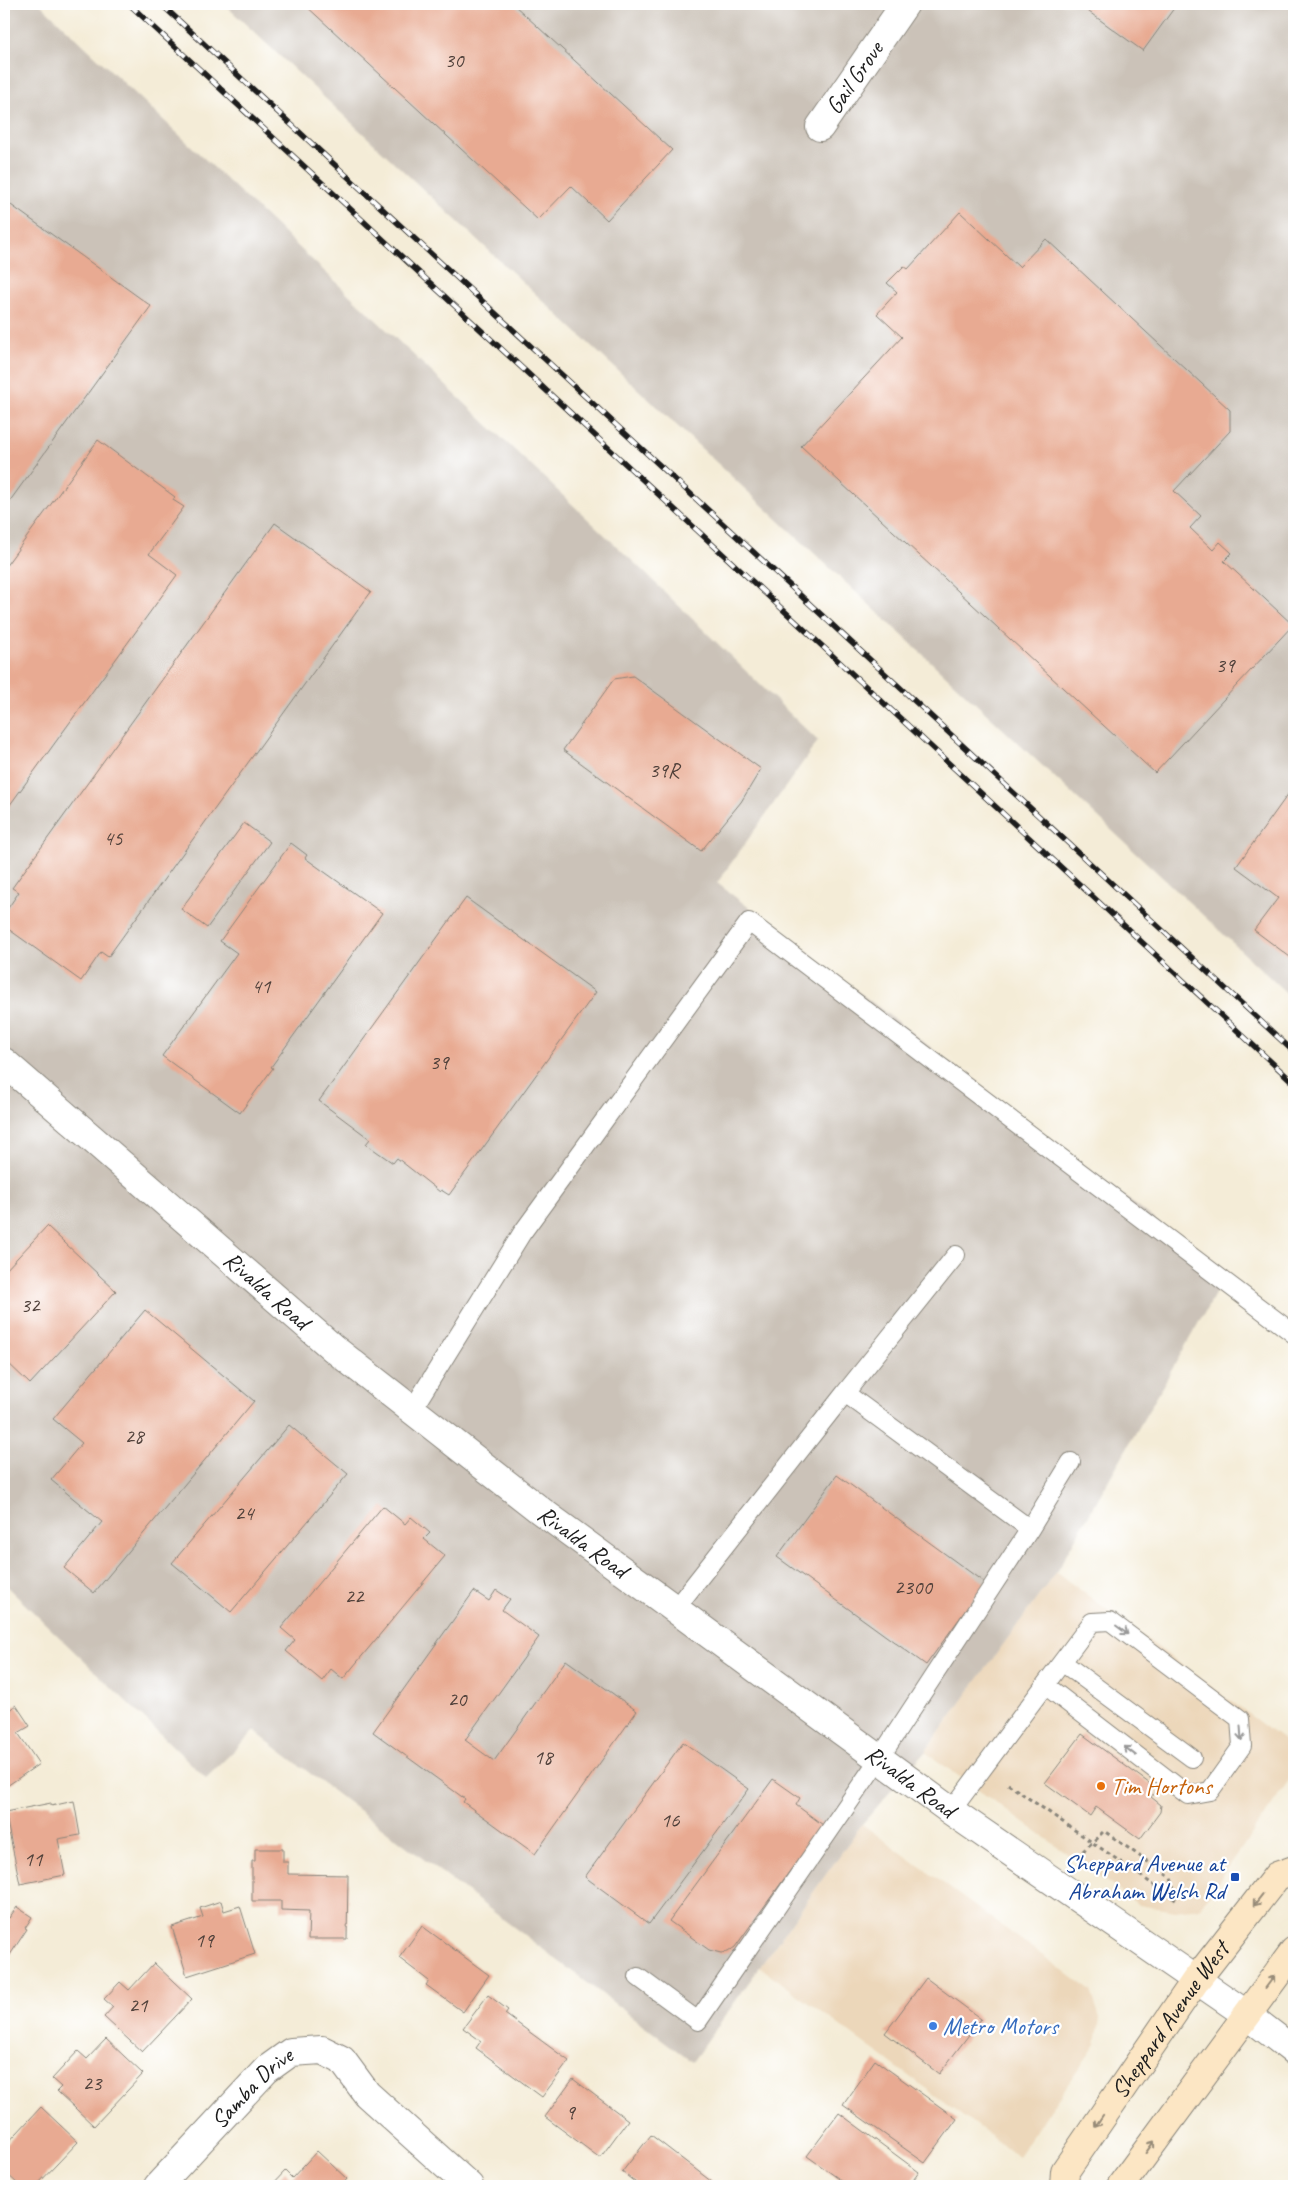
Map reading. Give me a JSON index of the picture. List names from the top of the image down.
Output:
{
  "streets": {
    "main road": ["Sheppard Avenue West"],
    "street": ["Gail Grove", "Rivalda Road", "Samba Drive"]
  },
  "crossings": [
    ["Rivalda Road", "Sheppard Avenue West"]
  ],
  "places": {
    "other": ["Tim Hortons", "Metro Motors"],
    "transit": ["Sheppard Avenue at Abraham Welsh Rd"]
  },
  "house_numbers": [
    "30",
    "39",
    "39R",
    "45",
    "41",
    "39",
    "32",
    "28",
    "24",
    "2300",
    "22",
    "20",
    "18",
    "16",
    "11",
    "19",
    "21",
    "23",
    "9"
  ]
}
